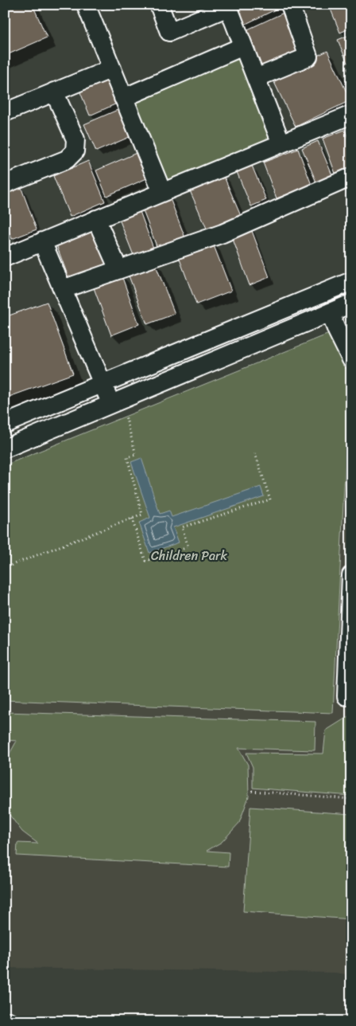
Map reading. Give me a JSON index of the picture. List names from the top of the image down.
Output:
{
  "parks": ["Children Park"]
}
